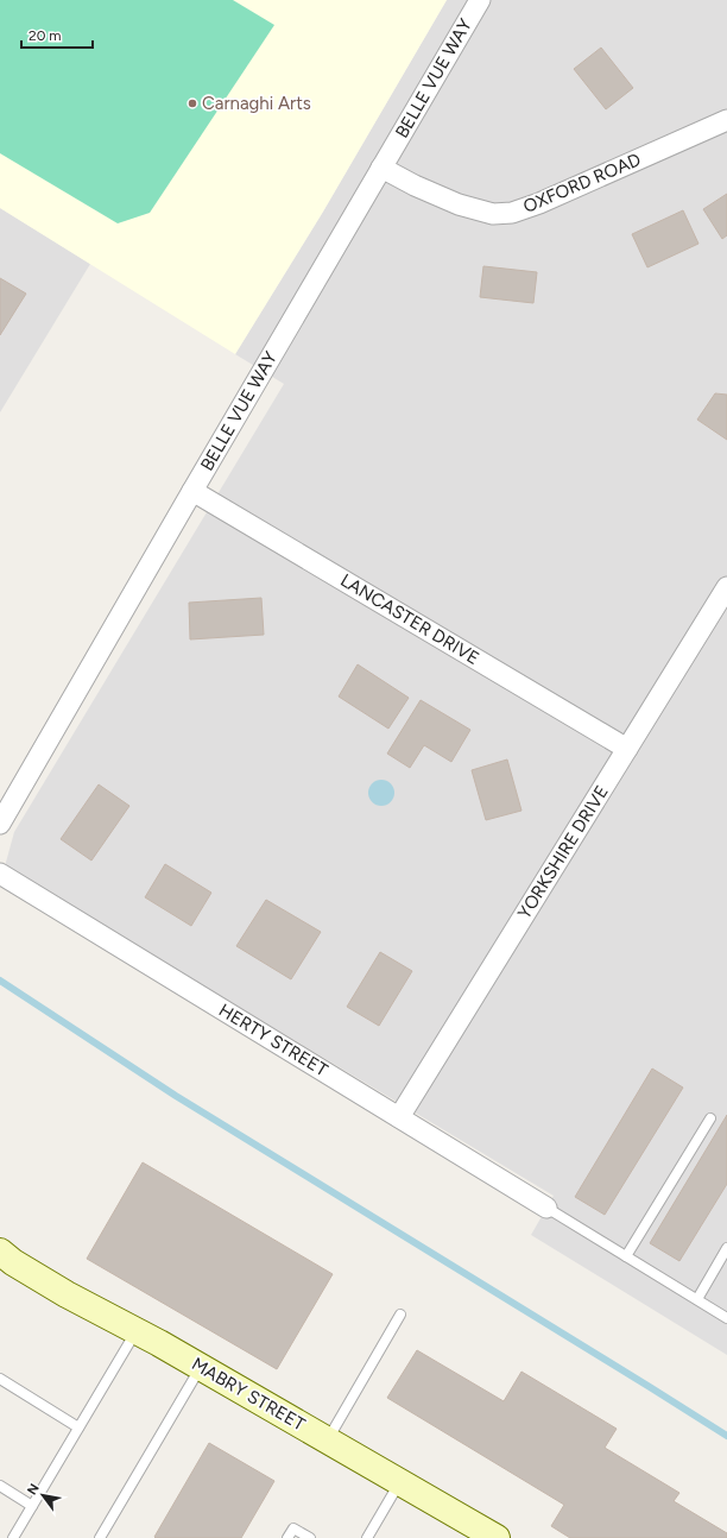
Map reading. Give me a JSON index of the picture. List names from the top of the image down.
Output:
{
  "streets": {
    "street": [
      "BELLE VUE WAY",
      "OXFORD ROAD",
      "LANCASTER DRIVE",
      "YORKSHIRE DRIVE",
      "HERTY STREET",
      "MABRY STREET"
    ]
  },
  "crossings": [
    ["BELLE VUE WAY", "OXFORD ROAD"],
    ["BELLE VUE WAY", "LANCASTER DRIVE"],
    ["LANCASTER DRIVE", "YORKSHIRE DRIVE"],
    ["YORKSHIRE DRIVE", "HERTY STREET"]
  ],
  "places": ["Carnaghi Arts"],
  "scale_bar": "20 m",
  "north": "top left"
}
